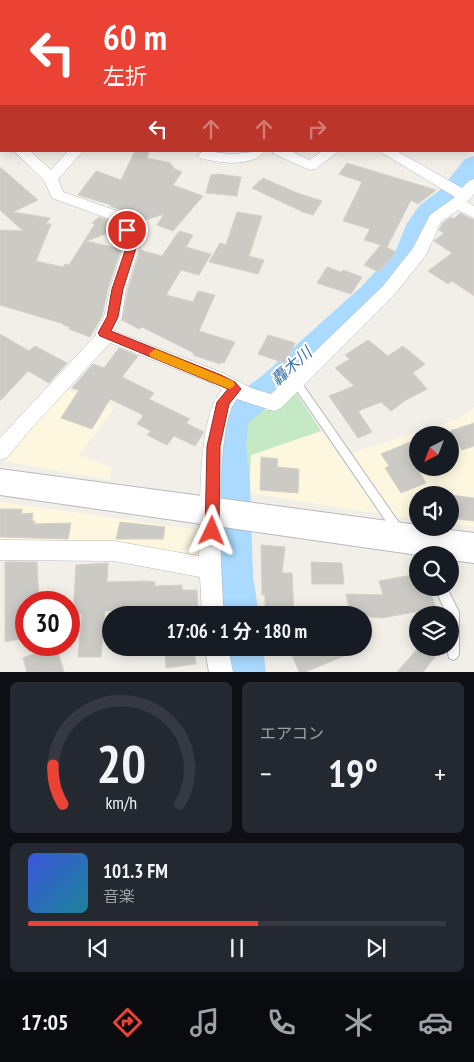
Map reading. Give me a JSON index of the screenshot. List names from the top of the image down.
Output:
{
  "water": ["轟木川"],
  "north": "bottom left",
  "page": {
    "turn": ["60 m", "左折"],
    "limit": "30",
    "trip": "17:06 · 1 分 · 180 m",
    "tile": "エアコン",
    "heat": ["−", "19°", "+"],
    "song": ["101.3 FM", "音楽"],
    "tabs": "17:05",
    "gauge": ["20", "km/h"]
  }
}
